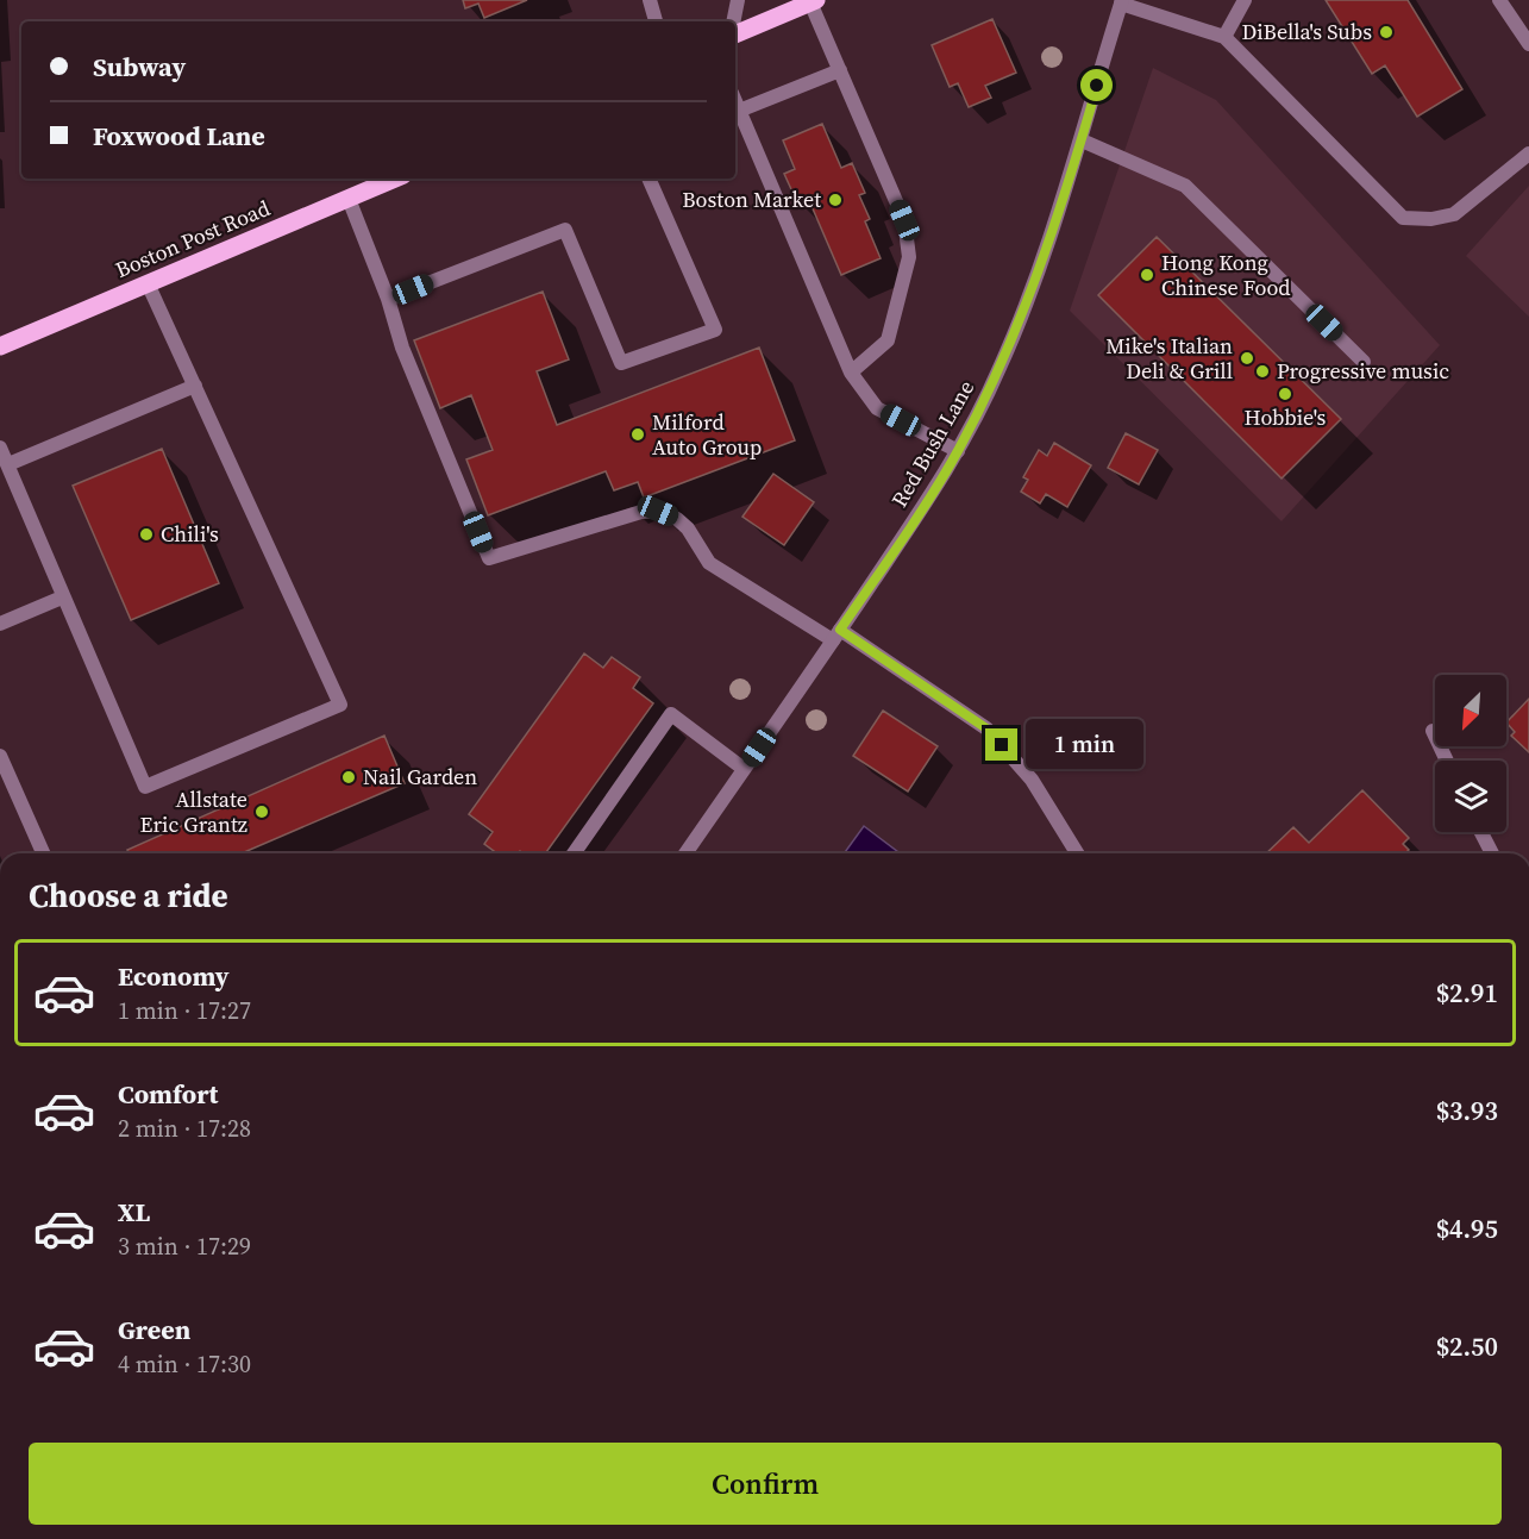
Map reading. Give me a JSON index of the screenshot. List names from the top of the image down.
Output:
{
  "streets": {
    "main road": ["Boston Post Road"],
    "street": ["Red Bush Lane"]
  },
  "places": [
    "DiBella's Subs",
    "Boston Market",
    "Hong Kong Chinese Food",
    "Mike's Italian Deli & Grill",
    "Progressive music",
    "Hobbie's",
    "Milford Auto Group",
    "Chili's",
    "Nail Garden",
    "Allstate Eric Grantz"
  ],
  "north": "bottom left",
  "page": {
    "banner": ["Subway", "Foxwood Lane"],
    "bubble": "1 min",
    "heading": "Choose a ride",
    "list": [
      {
        "name": "Economy",
        "note": "1 min · 17:27",
        "value": "$2.91"
      },
      {
        "name": "Comfort",
        "note": "2 min · 17:28",
        "value": "$3.93"
      },
      {
        "name": "XL",
        "note": "3 min · 17:29",
        "value": "$4.95"
      },
      {
        "name": "Green",
        "note": "4 min · 17:30",
        "value": "$2.50"
      }
    ],
    "buttons": "Confirm"
  }
}
